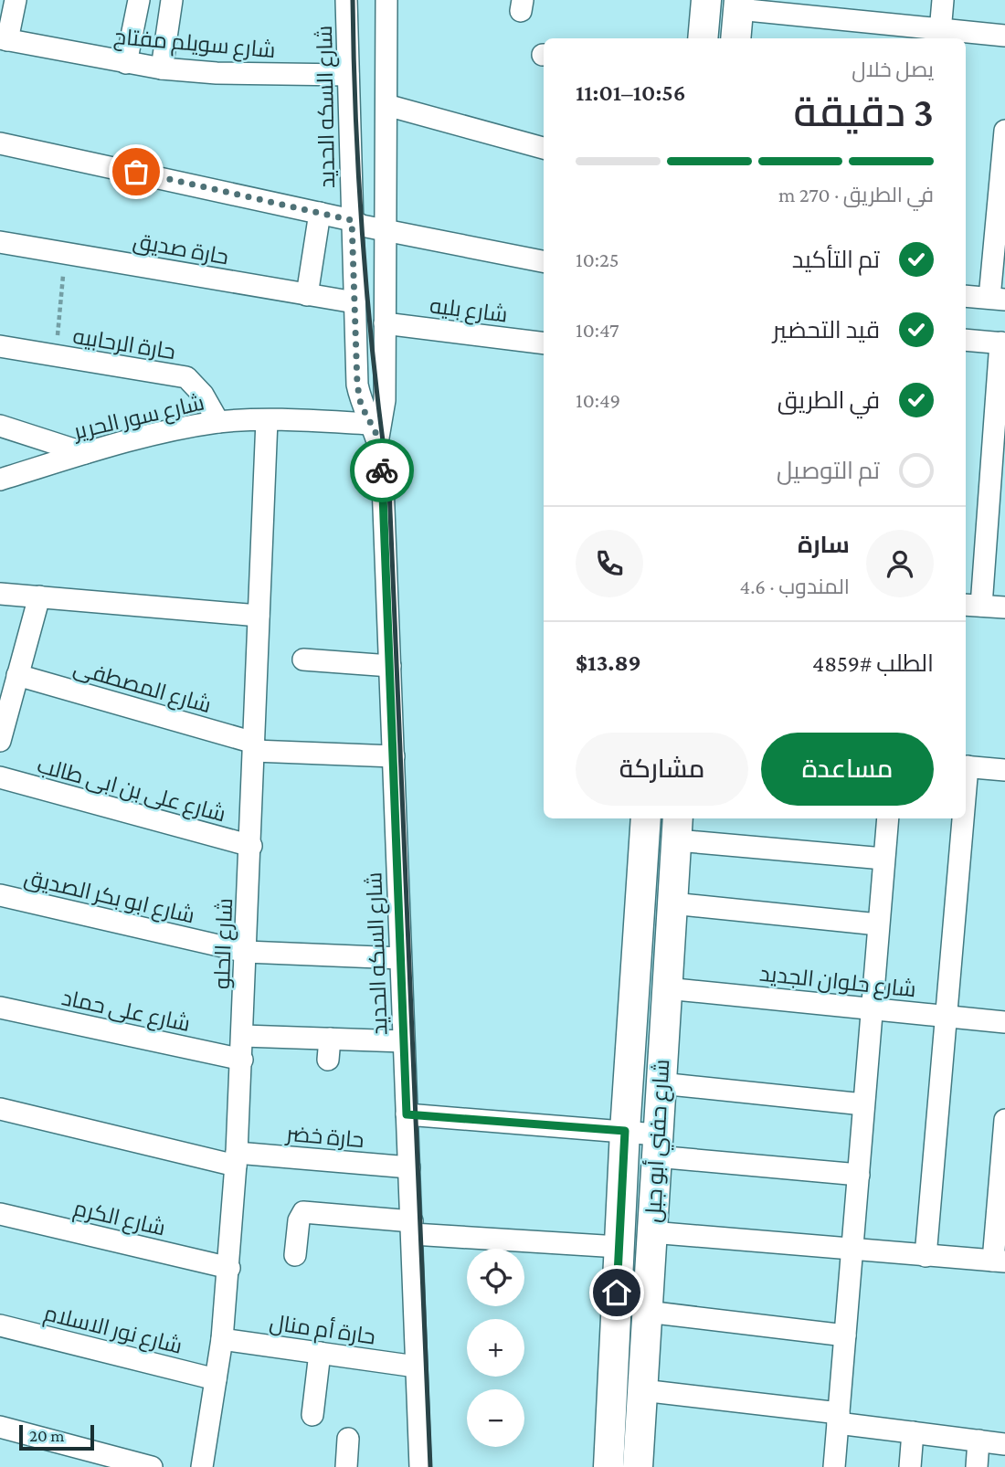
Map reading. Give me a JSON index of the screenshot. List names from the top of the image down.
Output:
{
  "streets": {
    "street": [
      "شارع سويلم مفتاح",
      "شارع السكه الحديد",
      "حارة صديق",
      "شارع بليه",
      "حارة الرحابيه",
      "شارع سور الحرير",
      "شارع المصطفى",
      "شارع على بن ابى طالب",
      "شارع ابو بكر الصديق",
      "شارع الحلو",
      "شارع حلوان الجديد",
      "شارع على حماد",
      "حارة خضر",
      "شارع حفني أبو جبل",
      "شارع الكرم",
      "شارع نور الاسلام",
      "حارة أم منال"
    ]
  },
  "crossings": [
    ["شارع سويلم مفتاح", "شارع السكه الحديد"],
    ["شارع السكه الحديد", "حارة صديق"],
    ["شارع السكه الحديد", "شارع بليه"],
    ["شارع السكه الحديد", "شارع سور الحرير"],
    ["شارع السكه الحديد", "شارع المصطفى"],
    ["شارع السكه الحديد", "شارع ابو بكر الصديق"],
    ["شارع السكه الحديد", "حارة خضر"],
    ["شارع السكه الحديد", "حارة أم منال"],
    ["حارة الرحابيه", "شارع سور الحرير"],
    ["شارع سور الحرير", "شارع الحلو"],
    ["شارع المصطفى", "شارع الحلو"],
    ["شارع على بن ابى طالب", "شارع الحلو"],
    ["شارع ابو بكر الصديق", "شارع الحلو"],
    ["شارع الحلو", "شارع على حماد"],
    ["شارع الحلو", "حارة خضر"],
    ["شارع الحلو", "شارع الكرم"],
    ["شارع الحلو", "شارع نور الاسلام"],
    ["شارع الحلو", "حارة أم منال"],
    ["شارع حلوان الجديد", "شارع حفني أبو جبل"]
  ],
  "scale_bar": "20 m",
  "page": {
    "heading": ["3 دقيقة", "يصل خلال", "10:56–11:01"],
    "panel": [
      "سارة",
      "المندوب · 4.6",
      "الطلب #4859",
      "$13.89"
    ],
    "bar": "في الطريق · 270 m",
    "list": [
      ["تم التأكيد", "10:25"],
      ["قيد التحضير", "10:47"],
      ["في الطريق", "10:49"],
      "تم التوصيل"
    ],
    "buttons": ["مساعدة", "مشاركة"],
    "map_buttons": ["+", "−"],
    "scale": "20 m"
  }
}
